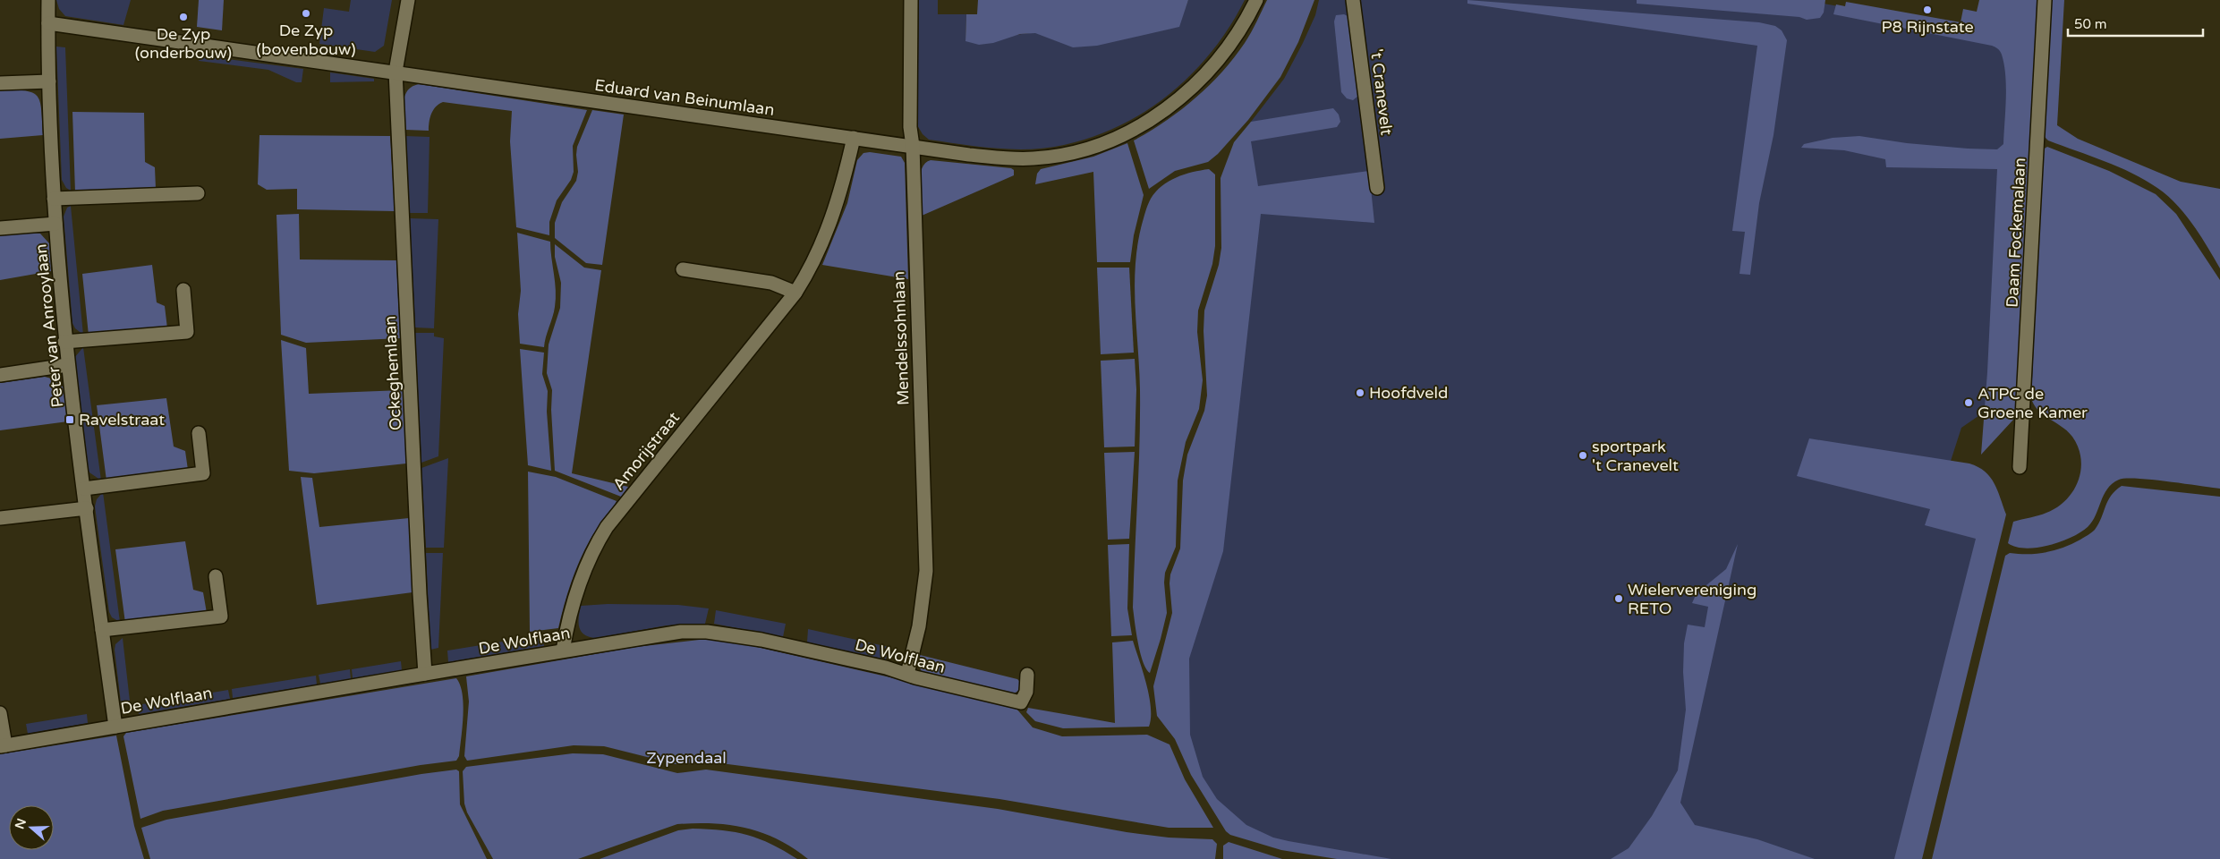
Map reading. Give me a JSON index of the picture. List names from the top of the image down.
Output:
{
  "streets": {
    "street": [
      "'t Cranevelt",
      "Eduard van Beinumlaan",
      "Daam Fockemalaan",
      "Peter van Anrooylaan",
      "Mendelssohnlaan",
      "Ockeghemlaan",
      "Amorijstraat",
      "De Wolflaan"
    ]
  },
  "crossings": [
    ["Eduard van Beinumlaan", "Peter van Anrooylaan"],
    ["Eduard van Beinumlaan", "Mendelssohnlaan"],
    ["Eduard van Beinumlaan", "Ockeghemlaan"],
    ["Eduard van Beinumlaan", "Amorijstraat"],
    ["Peter van Anrooylaan", "De Wolflaan"],
    ["Mendelssohnlaan", "De Wolflaan"],
    ["Ockeghemlaan", "De Wolflaan"],
    ["Amorijstraat", "De Wolflaan"]
  ],
  "parks": ["Zypendaal"],
  "places": {
    "other": [
      "P8 Rijnstate",
      "De Zyp (bovenbouw)",
      "De Zyp (onderbouw)",
      "Hoofdveld",
      "ATPC de Groene Kamer",
      "sportpark 't Cranevelt",
      "Wielervereniging RETO"
    ],
    "transit": ["Ravelstraat"]
  },
  "scale_bar": "50 m",
  "north": "left"
}
